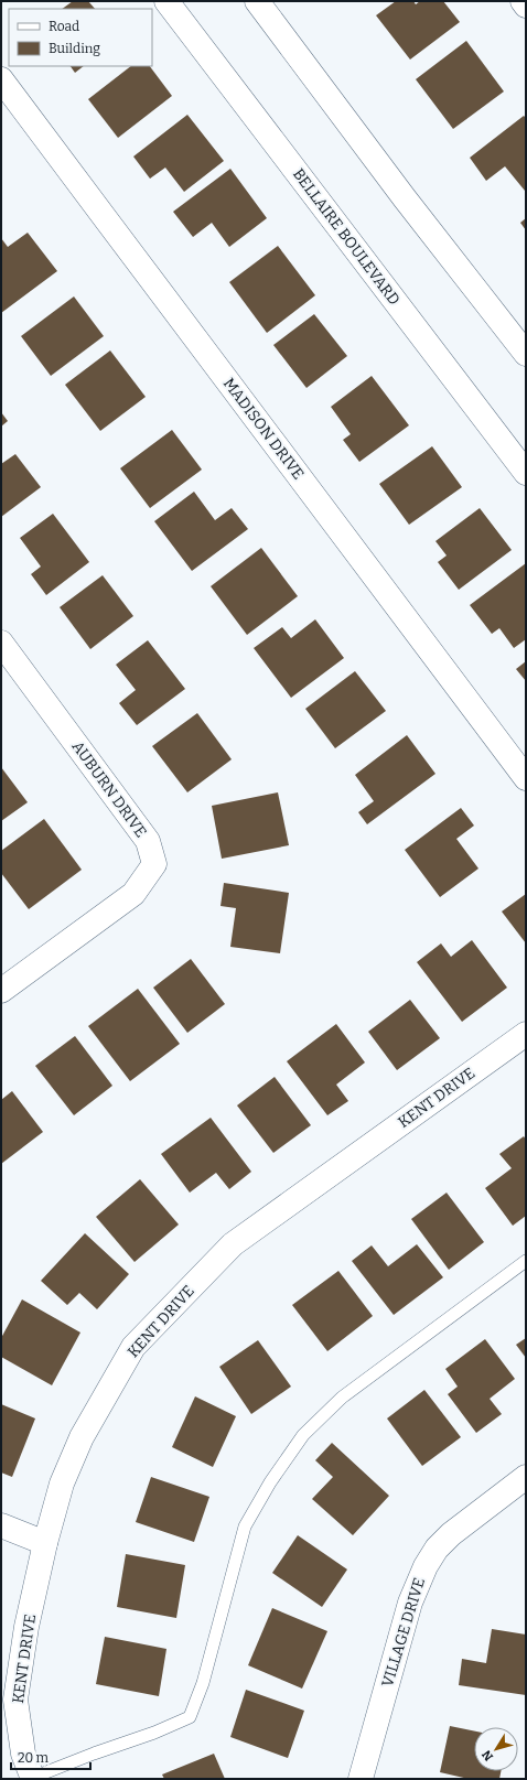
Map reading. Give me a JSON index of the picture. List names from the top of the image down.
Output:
{
  "streets": {
    "street": [
      "BELLAIRE BOULEVARD",
      "MADISON DRIVE",
      "AUBURN DRIVE",
      "KENT DRIVE",
      "VILLAGE DRIVE"
    ]
  },
  "legend": ["Road", "Building"],
  "scale_bar": "20 m",
  "north": "bottom left"
}
